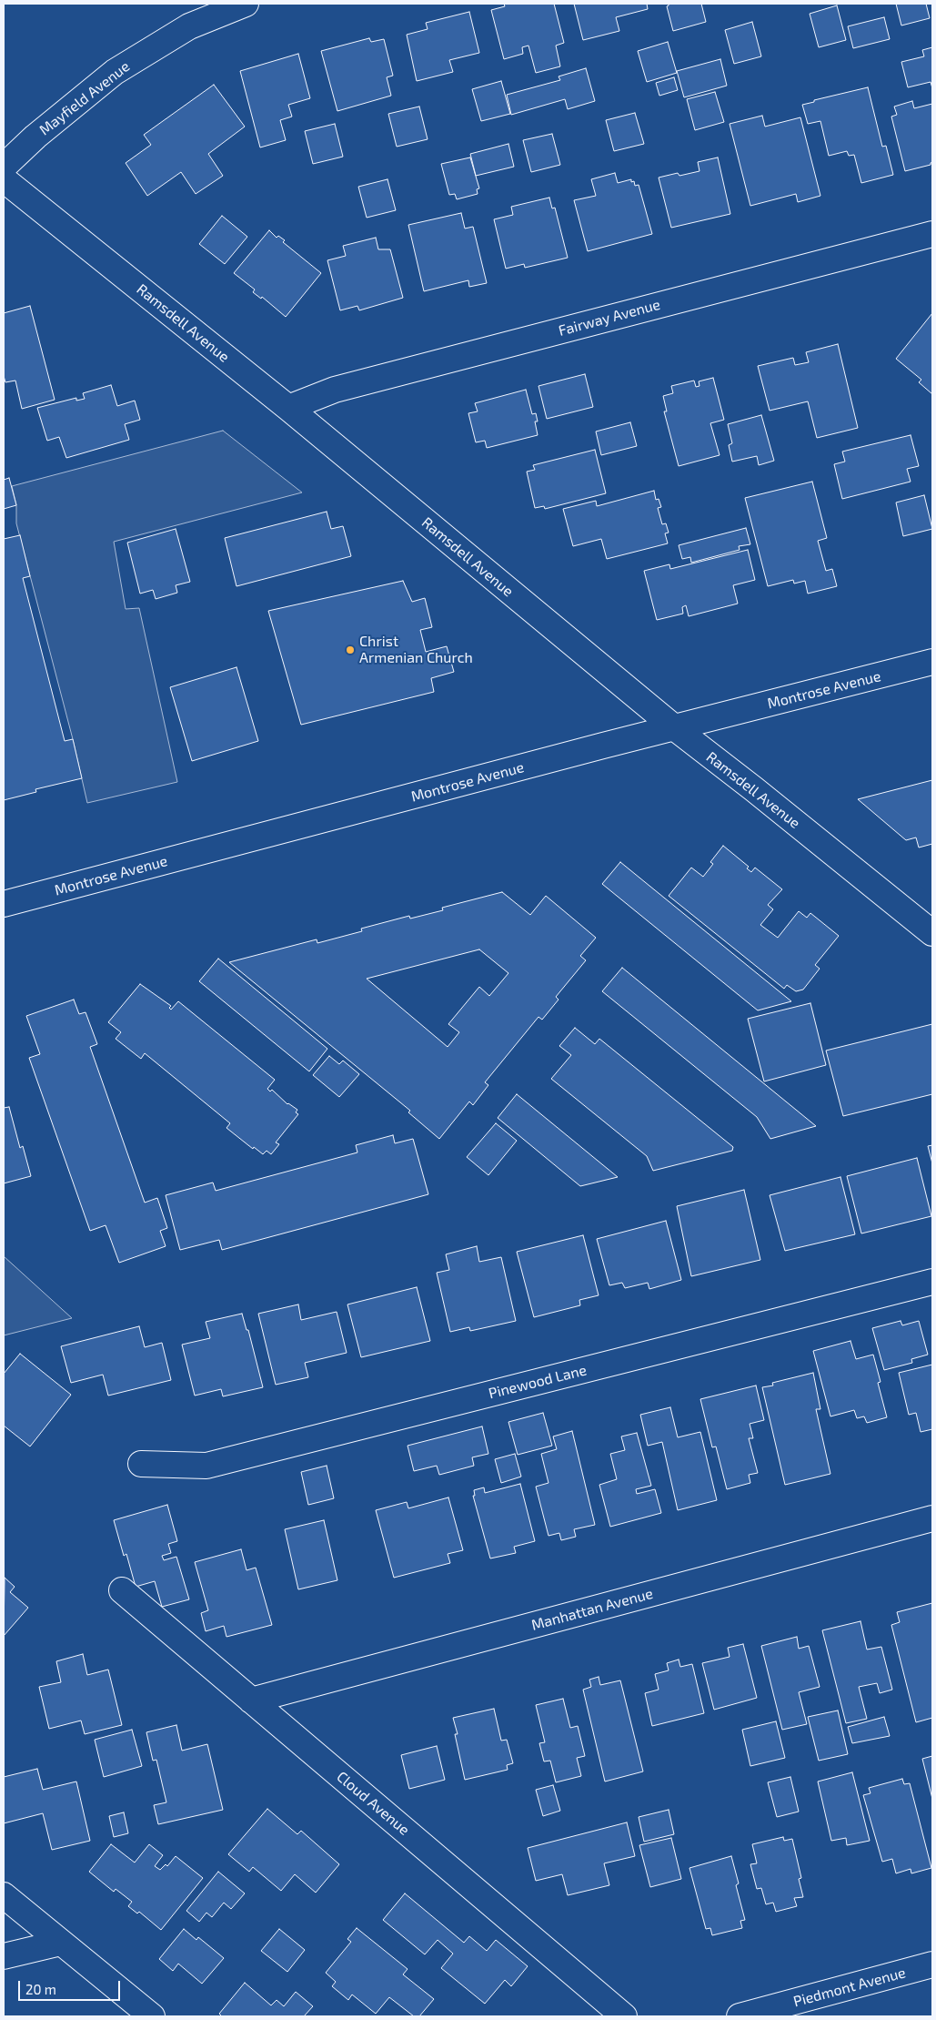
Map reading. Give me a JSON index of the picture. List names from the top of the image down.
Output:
{
  "streets": {
    "street": [
      "Mayfield Avenue",
      "Fairway Avenue",
      "Ramsdell Avenue",
      "Montrose Avenue",
      "Pinewood Lane",
      "Manhattan Avenue",
      "Cloud Avenue",
      "Piedmont Avenue"
    ]
  },
  "crossings": [
    ["Fairway Avenue", "Ramsdell Avenue"],
    ["Ramsdell Avenue", "Montrose Avenue"],
    ["Manhattan Avenue", "Cloud Avenue"]
  ],
  "places": ["Christ Armenian Church"],
  "scale_bar": "20 m"
}
